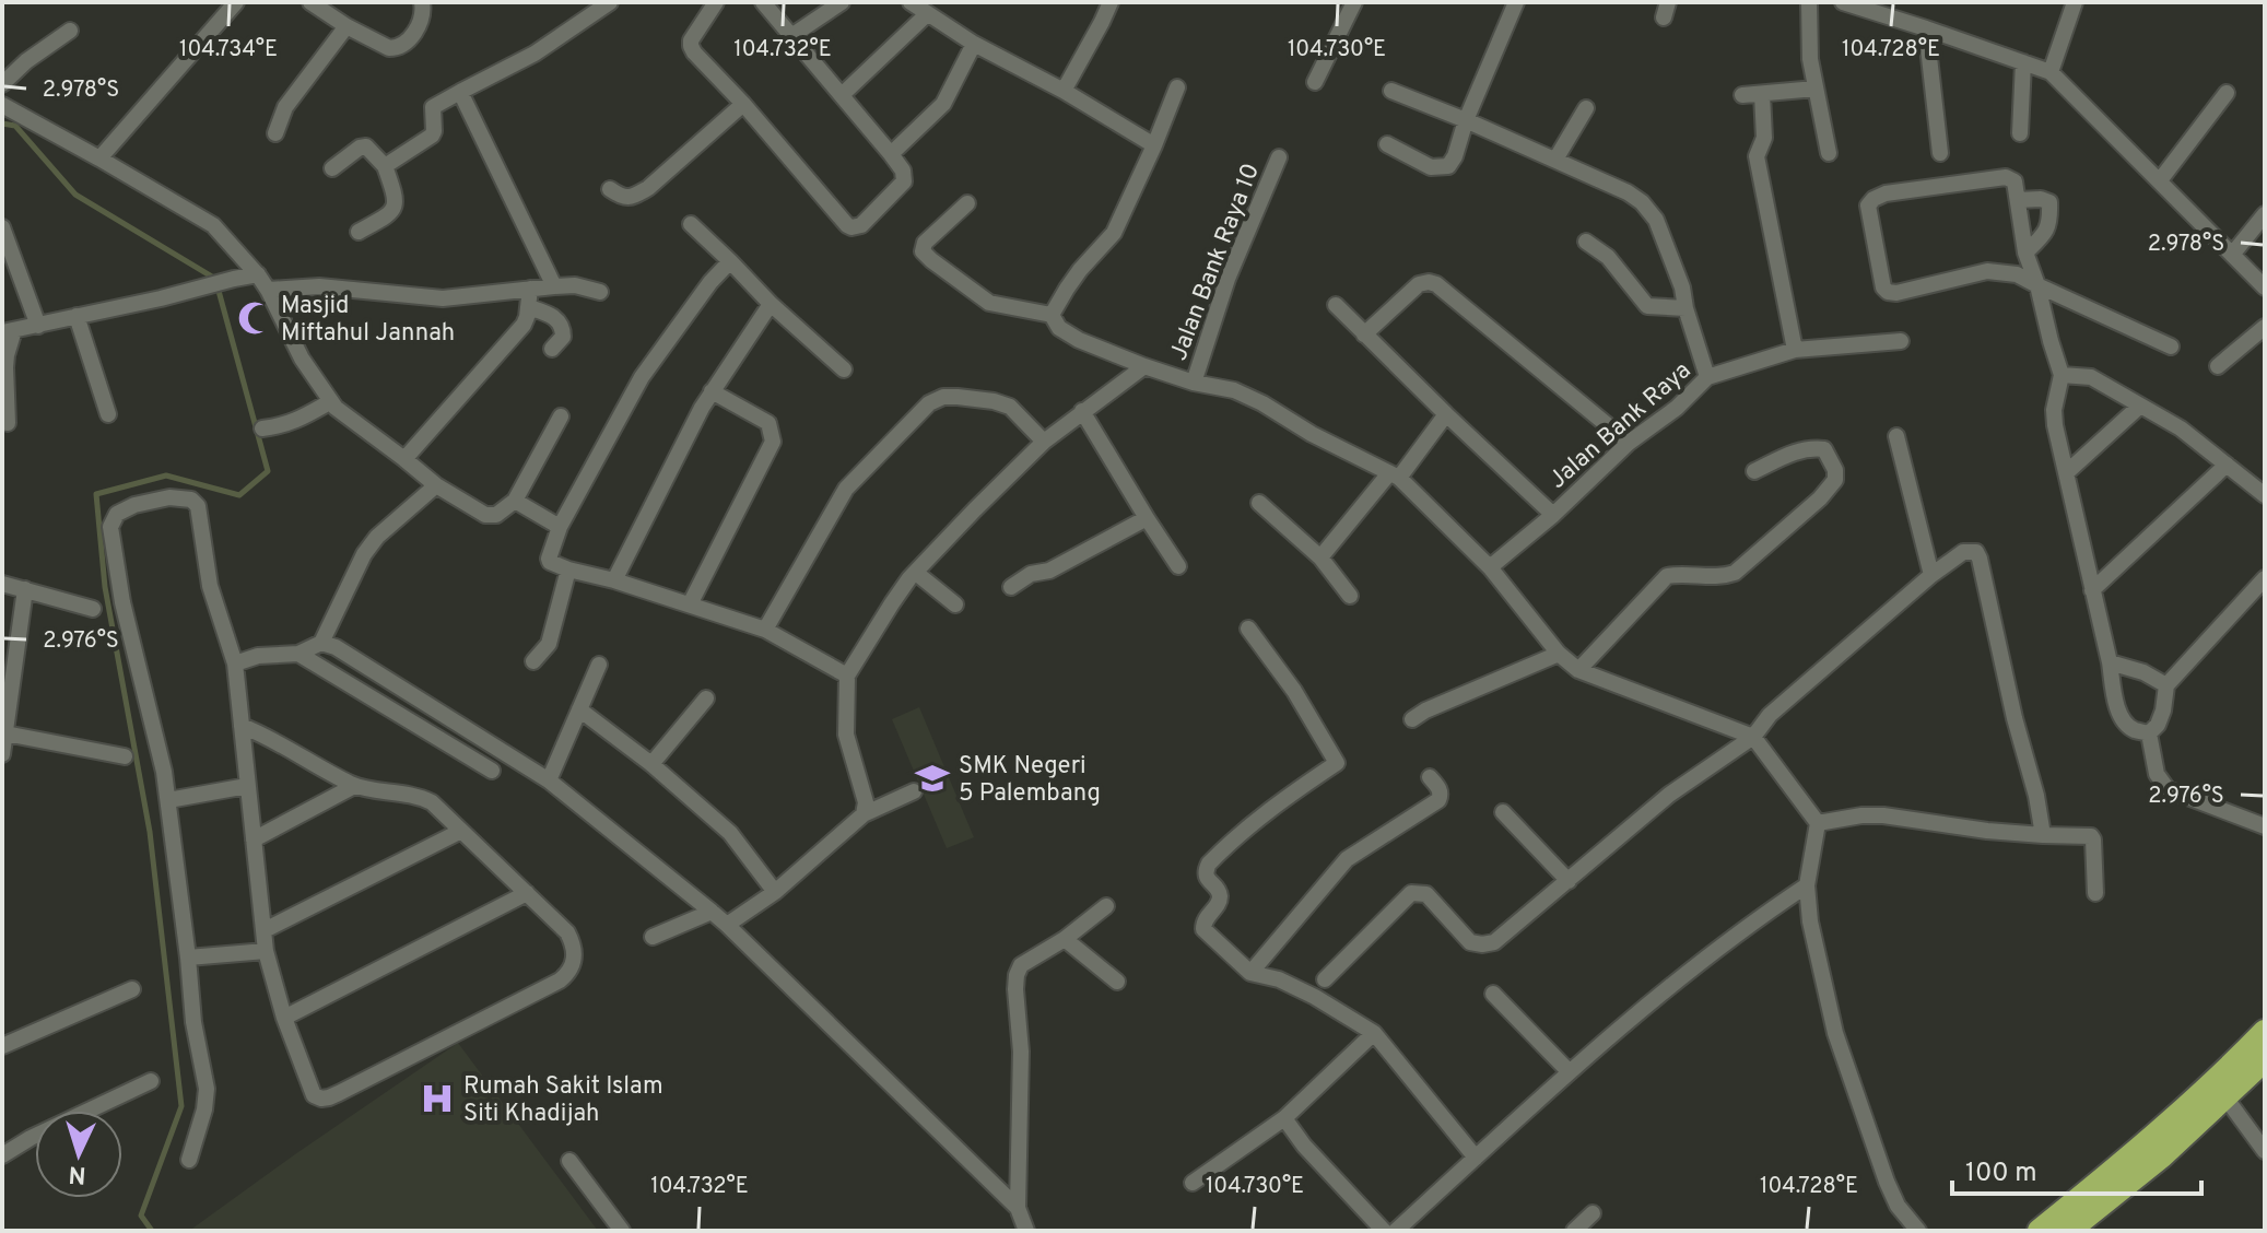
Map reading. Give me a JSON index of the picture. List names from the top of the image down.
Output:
{
  "streets": {
    "street": ["Jalan Bank Raya 10", "Jalan Bank Raya"]
  },
  "places": {
    "mosque": ["Masjid Miftahul Jannah"],
    "school or university": ["SMK Negeri 5 Palembang"],
    "hospital": ["Rumah Sakit Islam Siti Khadijah"]
  },
  "scale_bar": "100 m",
  "north": "bottom",
  "coordinates": [
    "104.734°E",
    "104.732°E",
    "104.730°E",
    "104.728°E",
    "2.978°S",
    "2.976°S"
  ]
}
